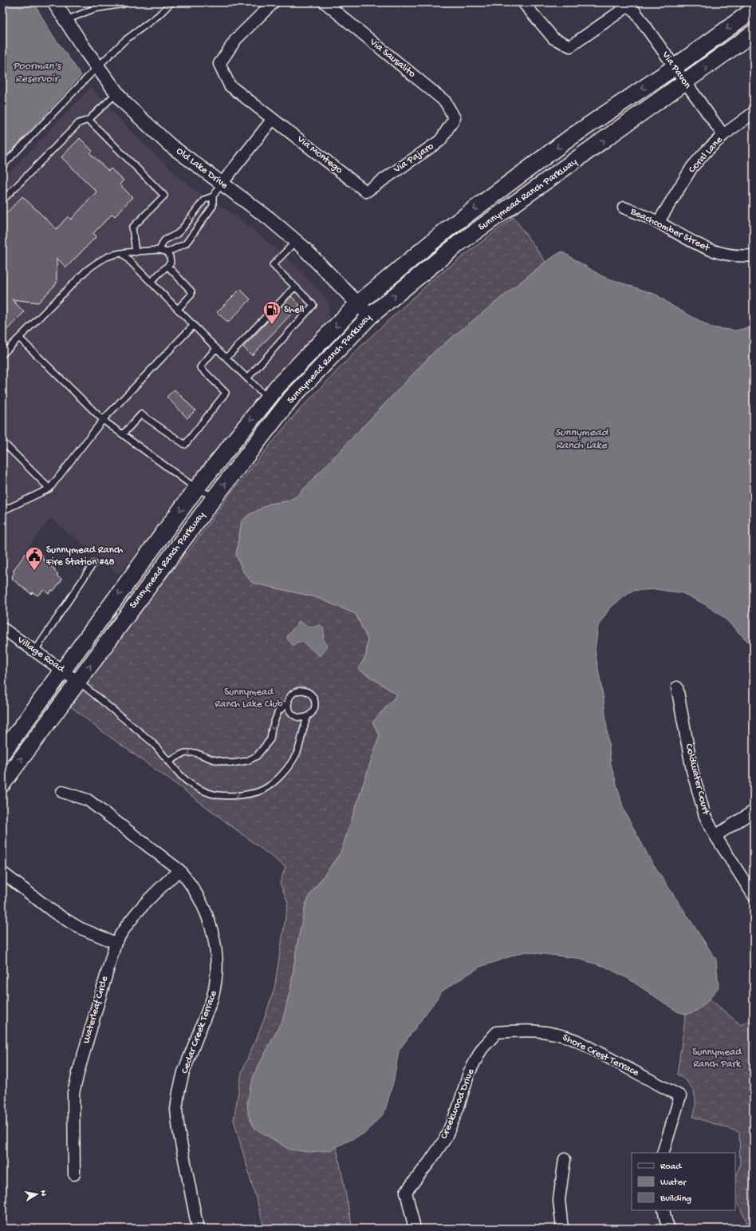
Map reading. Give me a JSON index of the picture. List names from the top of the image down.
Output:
{
  "streets": {
    "main road": ["Sunnymead Ranch Parkway"],
    "street": [
      "Via Sausalito",
      "Via Pavon",
      "Via Montego",
      "Coral Lane",
      "Via Pajaro",
      "Old Lake Drive",
      "Beachcomber Street",
      "Village Road",
      "Coldwater Court",
      "Waterleaf Circle",
      "Cedar Creek Terrace",
      "Shore Crest Terrace",
      "Creekwood Drive"
    ]
  },
  "crossings": [
    ["Via Sausalito", "Via Pajaro"],
    ["Via Pavon", "Coral Lane"],
    ["Via Pavon", "Sunnymead Ranch Parkway"],
    ["Via Montego", "Via Pajaro"],
    ["Coral Lane", "Beachcomber Street"],
    ["Old Lake Drive", "Sunnymead Ranch Parkway"],
    ["Sunnymead Ranch Parkway", "Village Road"],
    ["Waterleaf Circle", "Cedar Creek Terrace"],
    ["Shore Crest Terrace", "Creekwood Drive"]
  ],
  "water": ["Poorman's Reservoir", "Sunnymead Ranch Lake"],
  "parks": ["Sunnymead Ranch Lake Club", "Sunnymead Ranch Park"],
  "places": {
    "fuel station": ["Shell"],
    "public building": ["Sunnymead Ranch Fire Station #48"]
  },
  "legend": ["Road", "Water", "Building"],
  "north": "right"
}
